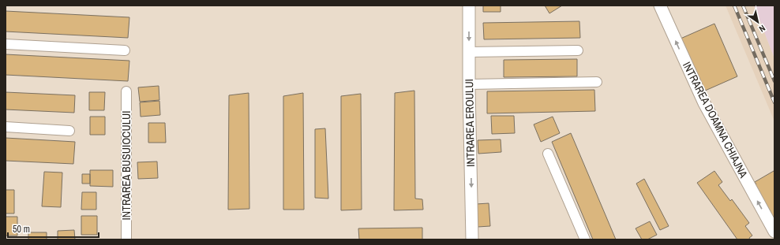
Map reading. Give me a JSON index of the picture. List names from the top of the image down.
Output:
{
  "streets": {
    "street": ["INTRAREA DOAMNA CHIAJNA", "INTRAREA EROULUI", "INTRAREA BUSUIOCULUI"]
  },
  "one_way": ["INTRAREA DOAMNA CHIAJNA"],
  "scale_bar": "50 m",
  "north": "bottom right"
}
